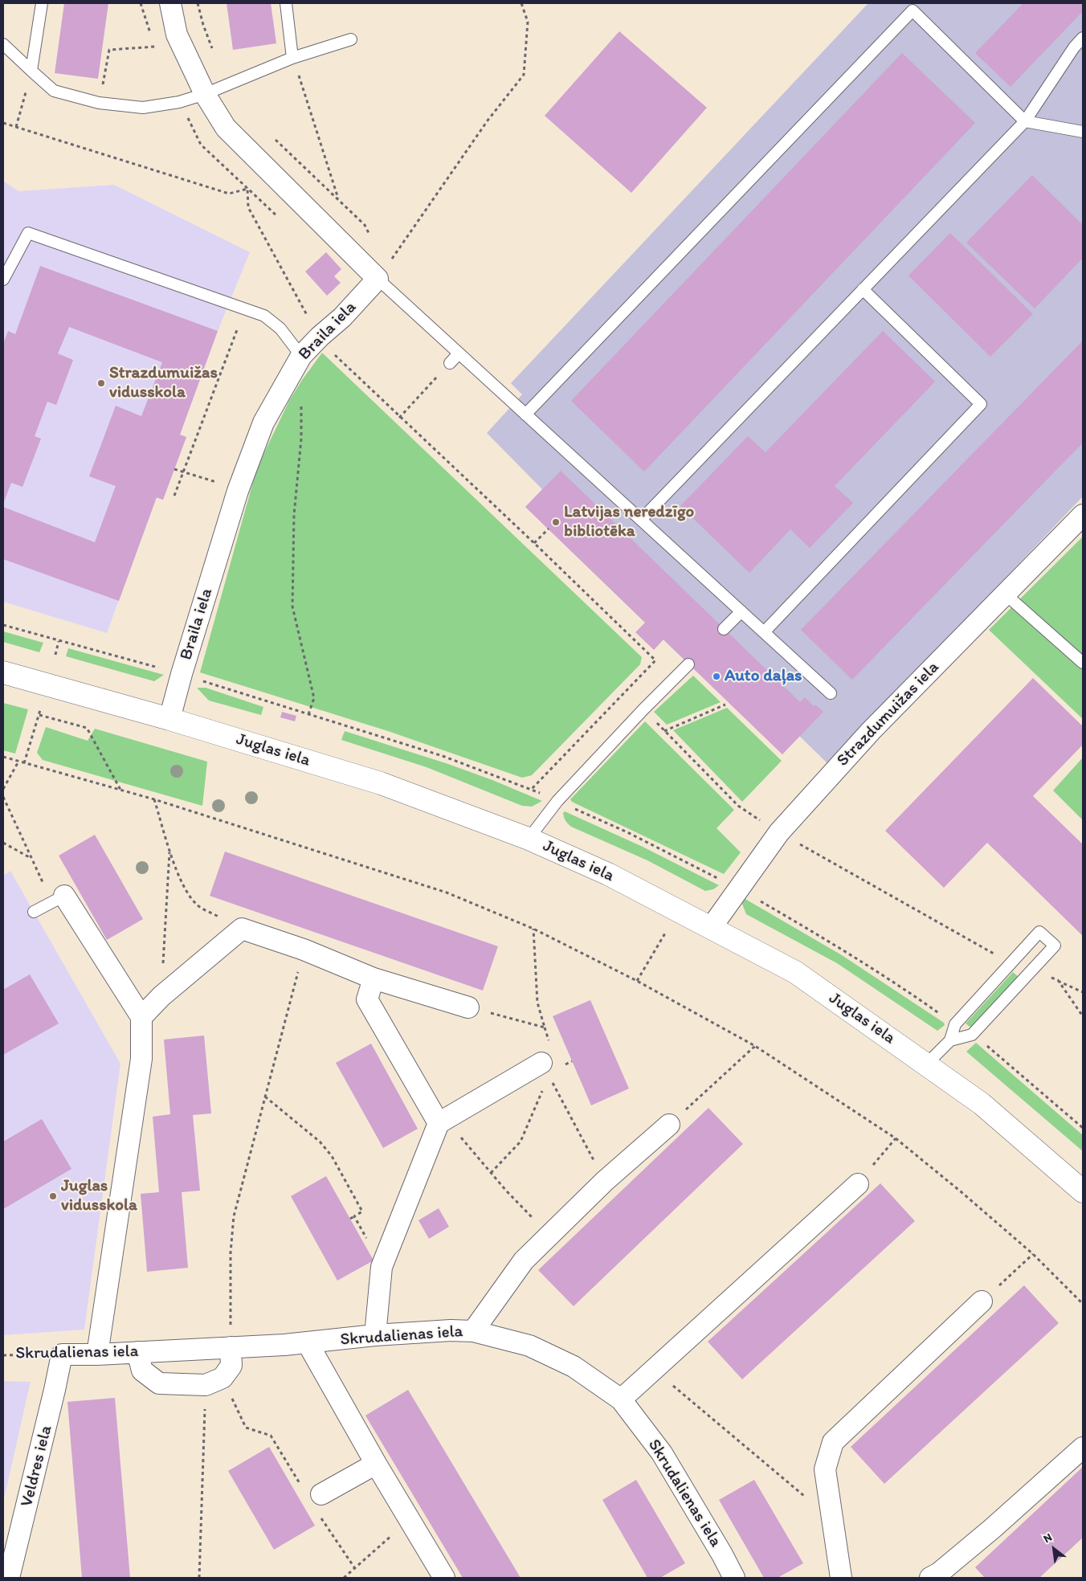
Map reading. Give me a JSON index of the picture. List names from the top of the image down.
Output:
{
  "streets": {
    "main road": ["Juglas iela"],
    "street": [
      "Braila iela",
      "Strazdumuižas iela",
      "Skrudalienas iela",
      "Veldres iela"
    ]
  },
  "crossings": [
    ["Braila iela", "Juglas iela"],
    ["Strazdumuižas iela", "Juglas iela"],
    ["Skrudalienas iela", "Veldres iela"]
  ],
  "places": [
    "Strazdumuižas vidusskola",
    "Latvijas neredzīgo bibliotēka",
    "Auto daļas",
    "Juglas vidusskola"
  ],
  "north": "top left"
}
